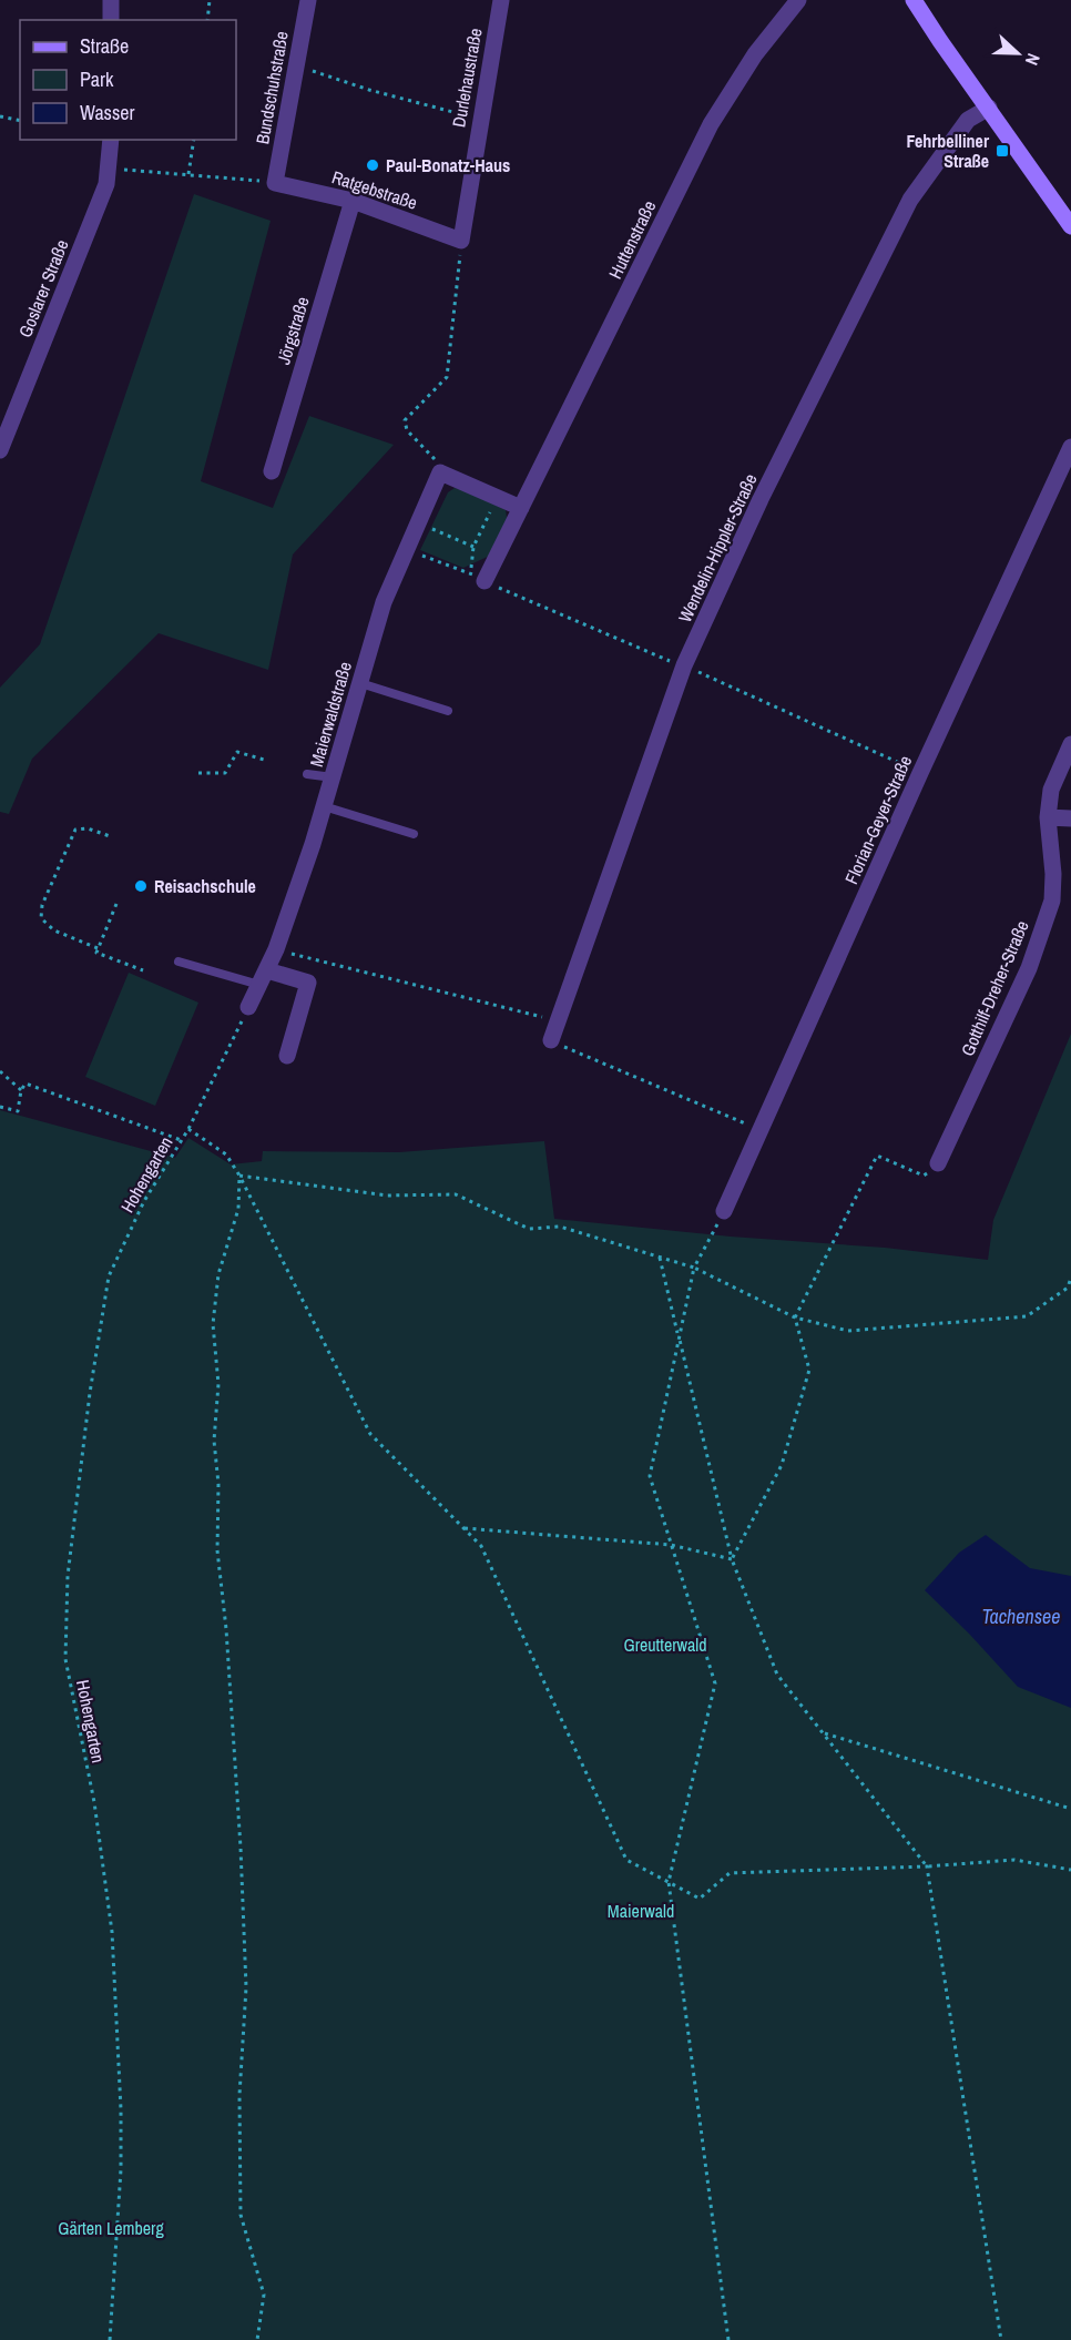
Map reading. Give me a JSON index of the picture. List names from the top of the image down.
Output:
{
  "streets": {
    "street": [
      "Durlehaustraße",
      "Bundschuhstraße",
      "Ratgebstraße",
      "Huttenstraße",
      "Goslarer Straße",
      "Jörgstraße",
      "Wendelin-Hippler-Straße",
      "Maierwaldstraße",
      "Florian-Geyer-Straße",
      "Gotthilf-Dreher-Straße"
    ],
    "path": ["Hohengarten"]
  },
  "crossings": [
    ["Durlehaustraße", "Ratgebstraße"],
    ["Bundschuhstraße", "Ratgebstraße"],
    ["Ratgebstraße", "Jörgstraße"],
    ["Maierwaldstraße", "Hohengarten"]
  ],
  "water": ["Tachensee"],
  "parks": ["Greutterwald", "Maierwald", "Gärten Lemberg"],
  "places": {
    "transit": ["Fehrbelliner Straße"],
    "other": ["Paul-Bonatz-Haus", "Reisachschule"]
  },
  "legend": ["Straße", "Park", "Wasser"],
  "north": "right"
}
